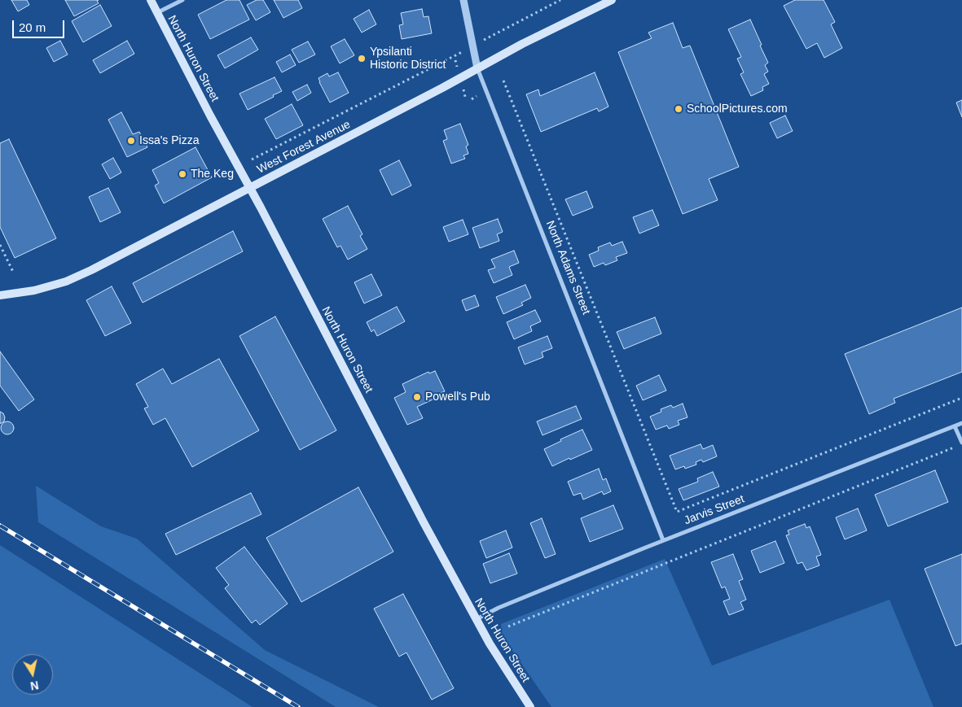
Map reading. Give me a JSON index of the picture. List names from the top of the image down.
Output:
{
  "streets": {
    "main road": ["North Huron Street", "West Forest Avenue"],
    "street": ["North Adams Street", "Jarvis Street"]
  },
  "crossings": [
    ["North Huron Street", "West Forest Avenue"],
    ["North Huron Street", "Jarvis Street"],
    ["West Forest Avenue", "North Adams Street"],
    ["North Adams Street", "Jarvis Street"]
  ],
  "places": [
    "Ypsilanti Historic District",
    "SchoolPictures.com",
    "Issa's Pizza",
    "The Keg",
    "Powell's Pub"
  ],
  "scale_bar": "20 m",
  "north": "bottom"
}
